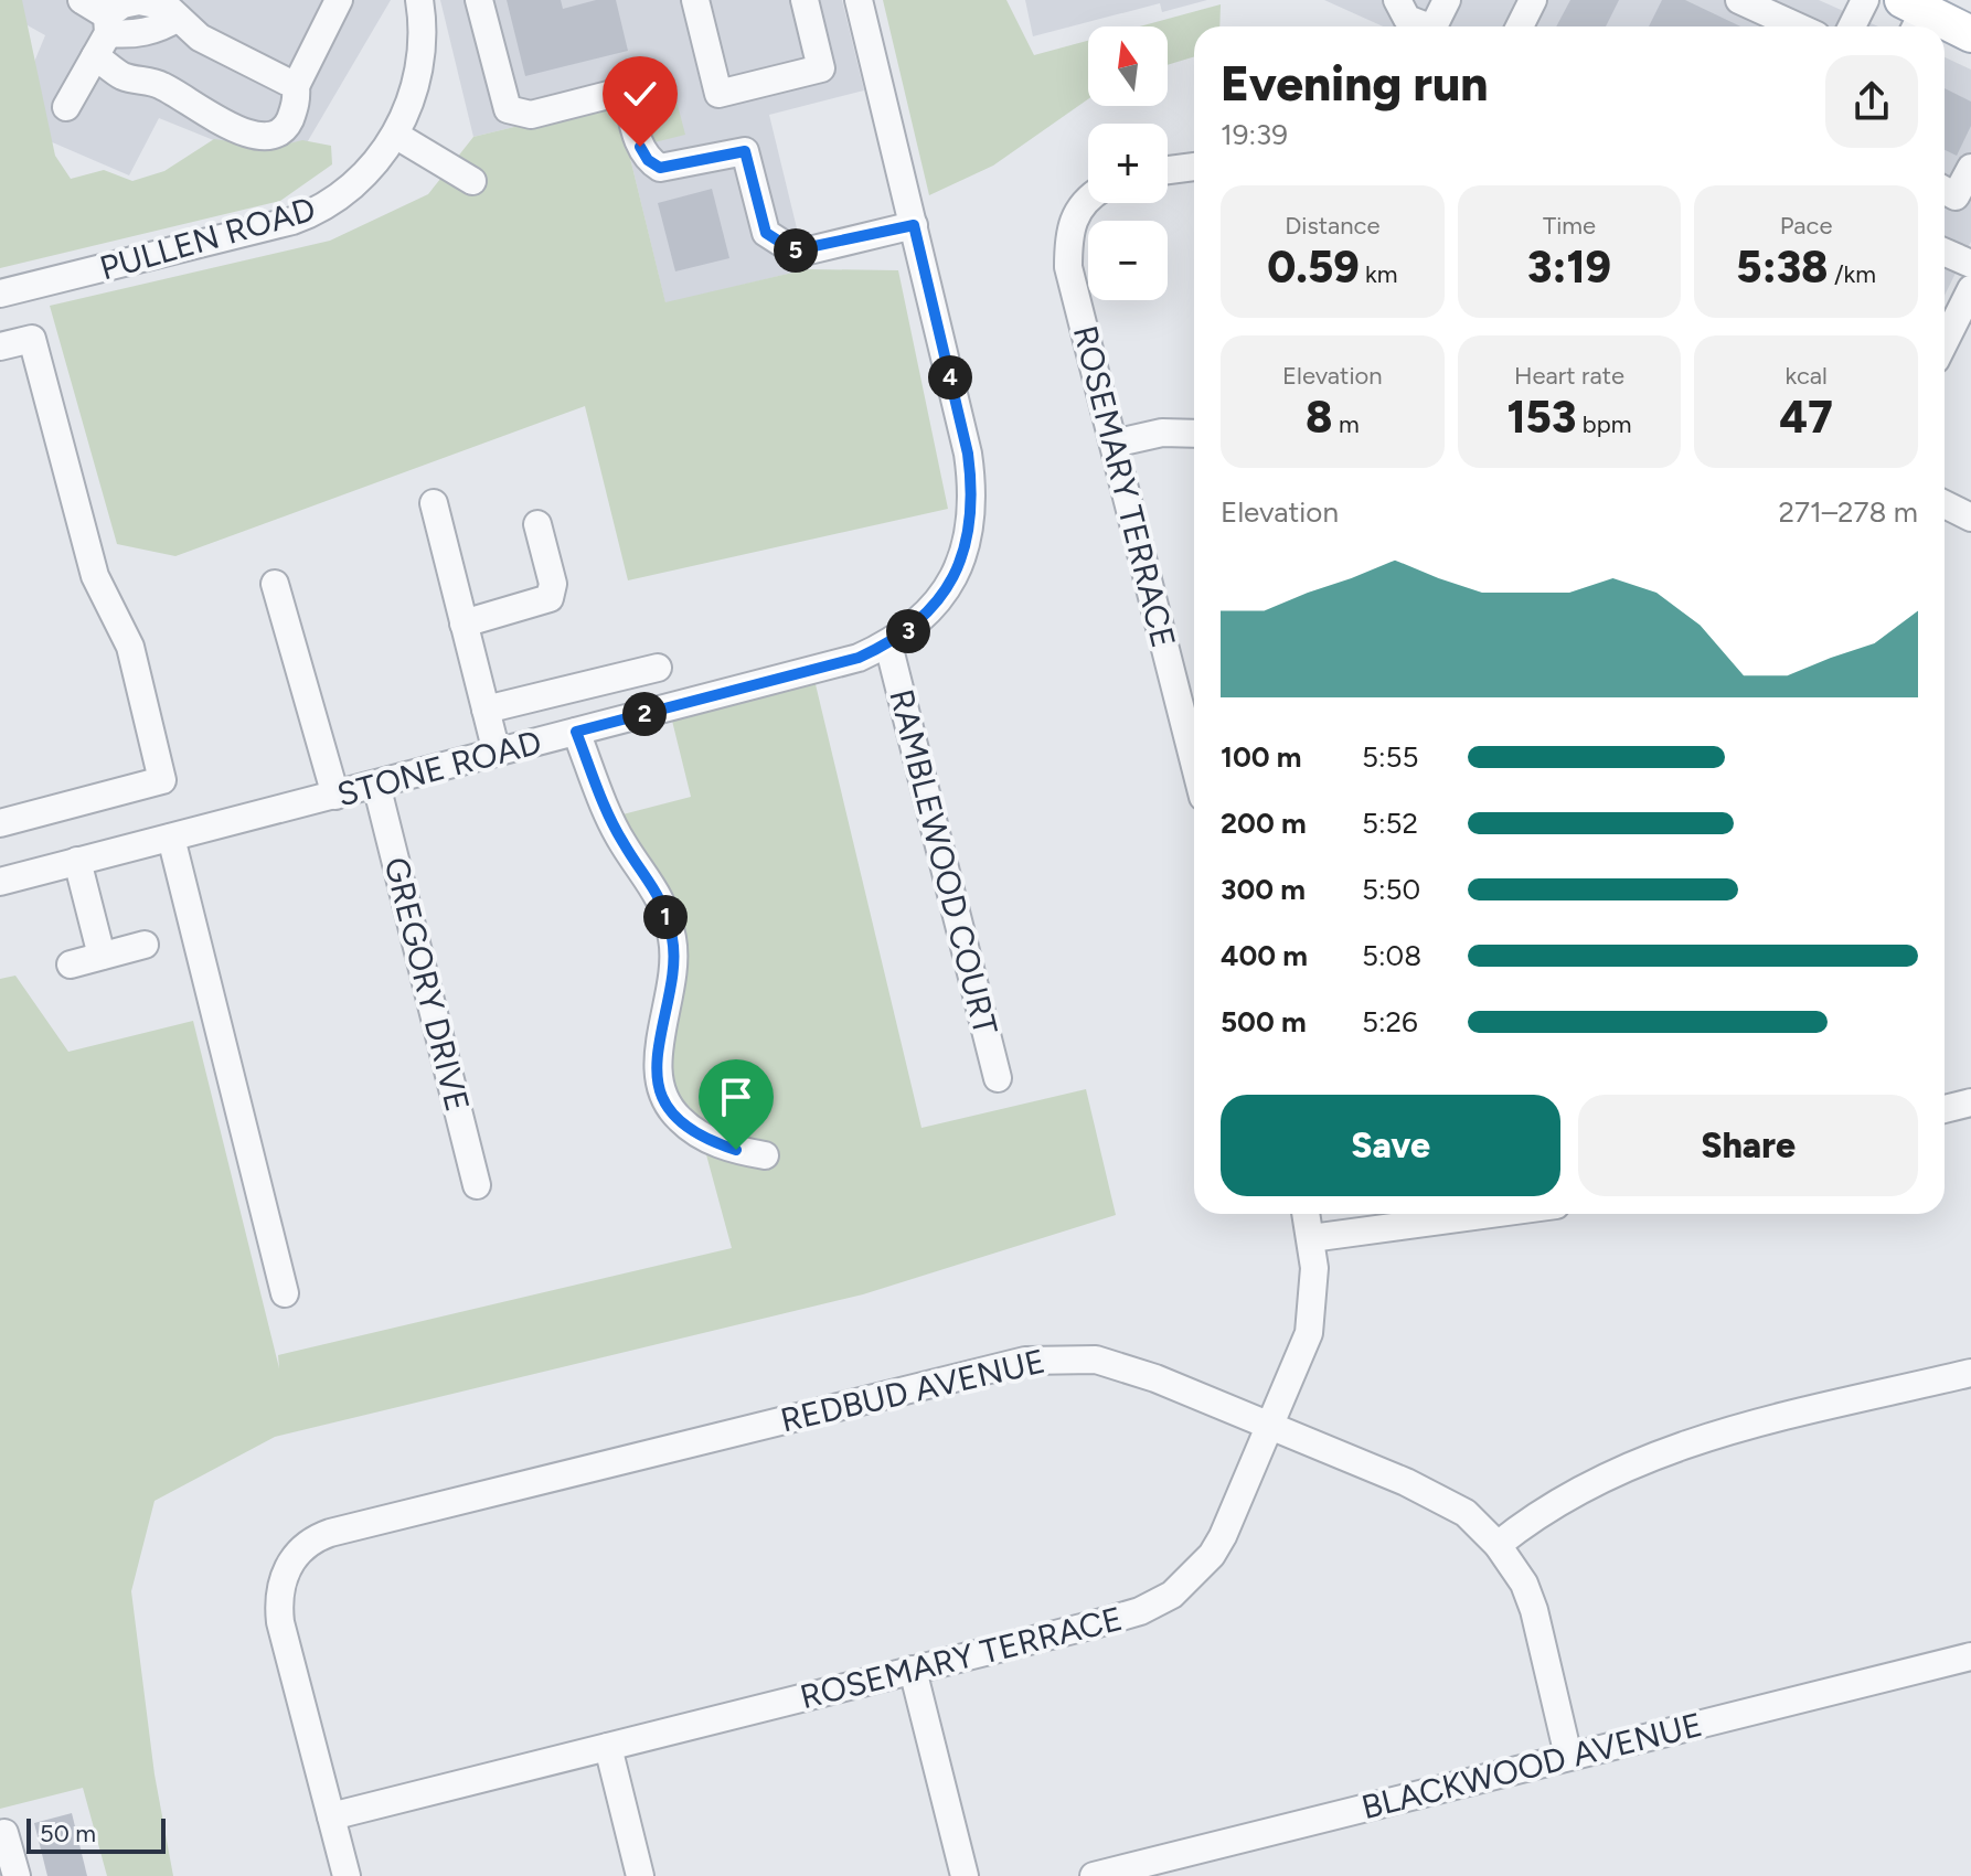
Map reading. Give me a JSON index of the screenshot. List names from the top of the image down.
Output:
{
  "streets": {
    "street": [
      "PULLEN ROAD",
      "ROSEMARY TERRACE",
      "STONE ROAD",
      "RAMBLEWOOD COURT",
      "GREGORY DRIVE",
      "REDBUD AVENUE",
      "BLACKWOOD AVENUE"
    ]
  },
  "crossings": [
    ["ROSEMARY TERRACE", "REDBUD AVENUE"],
    ["STONE ROAD", "RAMBLEWOOD COURT"],
    ["STONE ROAD", "GREGORY DRIVE"],
    ["REDBUD AVENUE", "BLACKWOOD AVENUE"]
  ],
  "scale_bar": "50 m",
  "north": "top",
  "page": {
    "map_buttons": ["+", "−"],
    "heading": ["Evening run", "19:39"],
    "stats": [
      ["Distance", "0.59 km"],
      ["Time", "3:19"],
      ["Pace", "5:38 /km"],
      ["Elevation", "8 m"],
      ["Heart rate", "153 bpm"],
      ["kcal", "47"]
    ],
    "pins": [
      "5",
      "4",
      "3",
      "2",
      "1"
    ],
    "chart": ["Elevation", "271–278 m"],
    "list": [
      {
        "name": "100 m",
        "note": "5:55"
      },
      {
        "name": "200 m",
        "note": "5:52"
      },
      {
        "name": "300 m",
        "note": "5:50"
      },
      {
        "name": "400 m",
        "note": "5:08"
      },
      {
        "name": "500 m",
        "note": "5:26"
      }
    ],
    "buttons": ["Save", "Share"],
    "scale": "50 m"
  }
}
